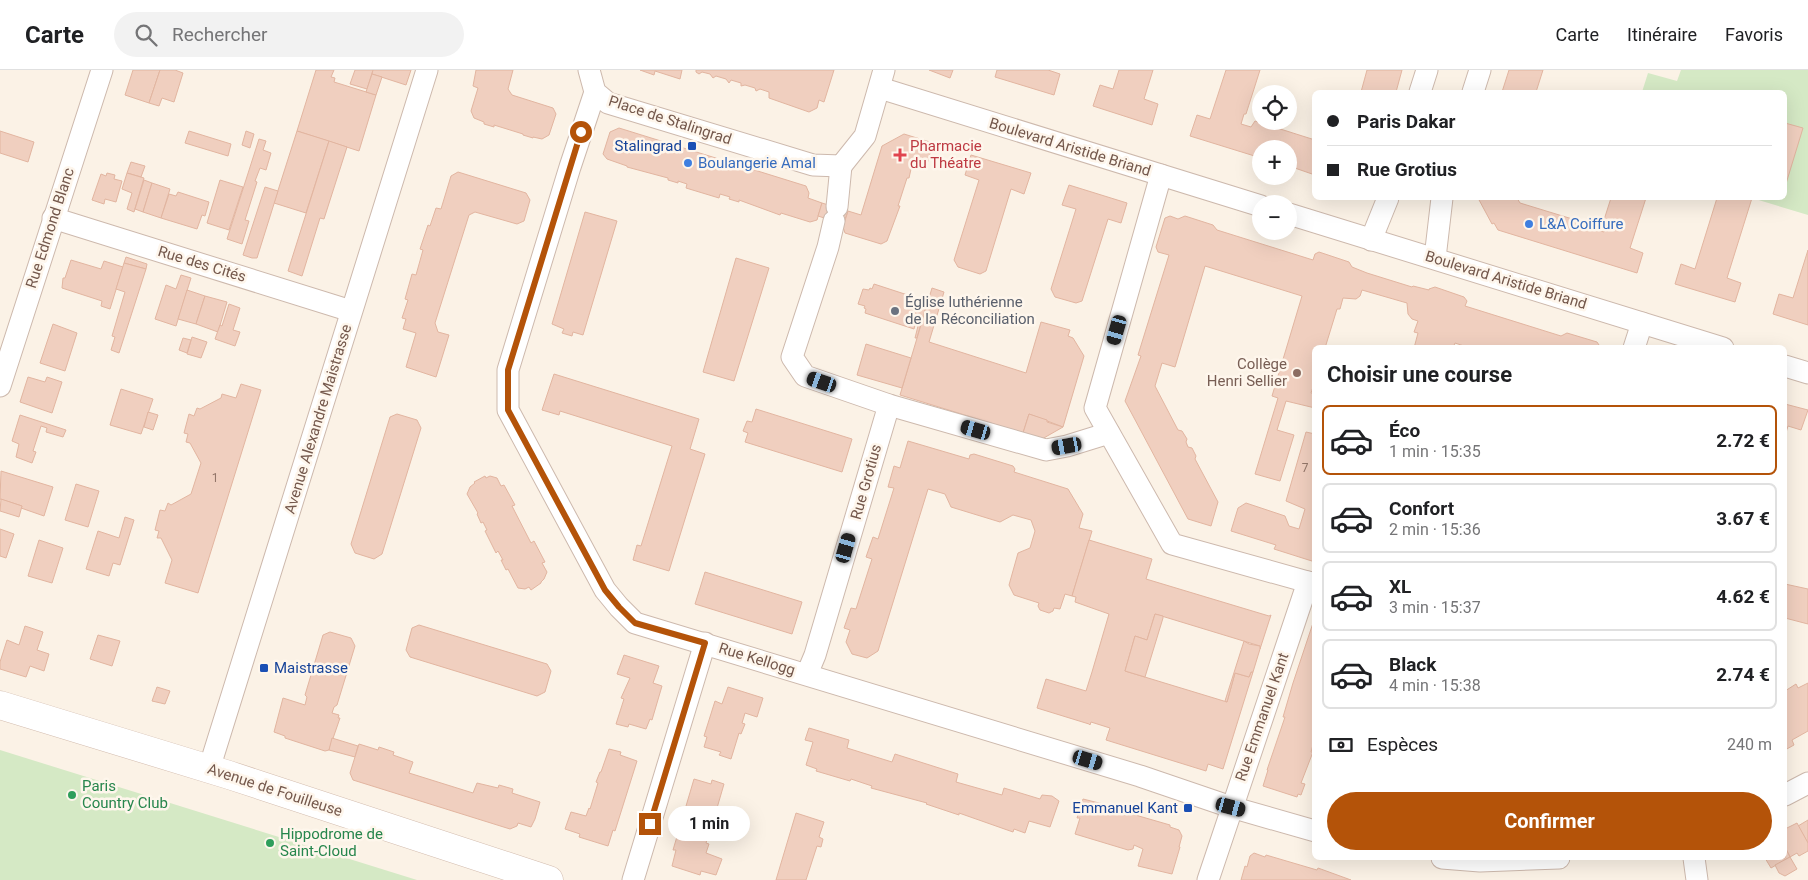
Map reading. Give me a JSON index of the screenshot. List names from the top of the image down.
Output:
{
  "streets": {
    "street": [
      "Place de Stalingrad",
      "Boulevard Aristide Briand",
      "Rue Edmond Blanc",
      "Rue des Cités",
      "Avenue Alexandre Maistrasse",
      "Rue Grotius",
      "Rue Kellogg",
      "Rue Emmanuel Kant",
      "Avenue de Fouilleuse"
    ]
  },
  "crossings": [
    ["Place de Stalingrad", "Rue Kellogg"],
    ["Rue Edmond Blanc", "Rue des Cités"],
    ["Rue des Cités", "Avenue Alexandre Maistrasse"],
    ["Avenue Alexandre Maistrasse", "Avenue de Fouilleuse"],
    ["Rue Grotius", "Rue Kellogg"],
    ["Rue Kellogg", "Rue Emmanuel Kant"]
  ],
  "places": {
    "transit": ["Stalingrad", "Maistrasse", "Emmanuel Kant"],
    "health": ["Pharmacie du Théatre"],
    "other": [
      "Boulangerie Amal",
      "L&A Coiffure",
      "Église luthérienne de la Réconciliation",
      "Collège Henri Sellier",
      "Paris Country Club",
      "Hippodrome de Saint-Cloud"
    ]
  },
  "house_numbers": ["7", "1"],
  "page": {
    "header": "Carte",
    "search": "Rechercher",
    "nav": ["Carte", "Itinéraire", "Favoris"],
    "map_buttons": ["+", "−"],
    "banner": ["Paris Dakar", "Rue Grotius"],
    "heading": "Choisir une course",
    "list": [
      {
        "name": "Éco",
        "note": "1 min · 15:35",
        "value": "2.72 €"
      },
      {
        "name": "Confort",
        "note": "2 min · 15:36",
        "value": "3.67 €"
      },
      {
        "name": "XL",
        "note": "3 min · 15:37",
        "value": "4.62 €"
      },
      {
        "name": "Black",
        "note": "4 min · 15:38",
        "value": "2.74 €"
      }
    ],
    "pay": ["Espèces", "240 m"],
    "buttons": "Confirmer",
    "bubble": "1 min"
  }
}
